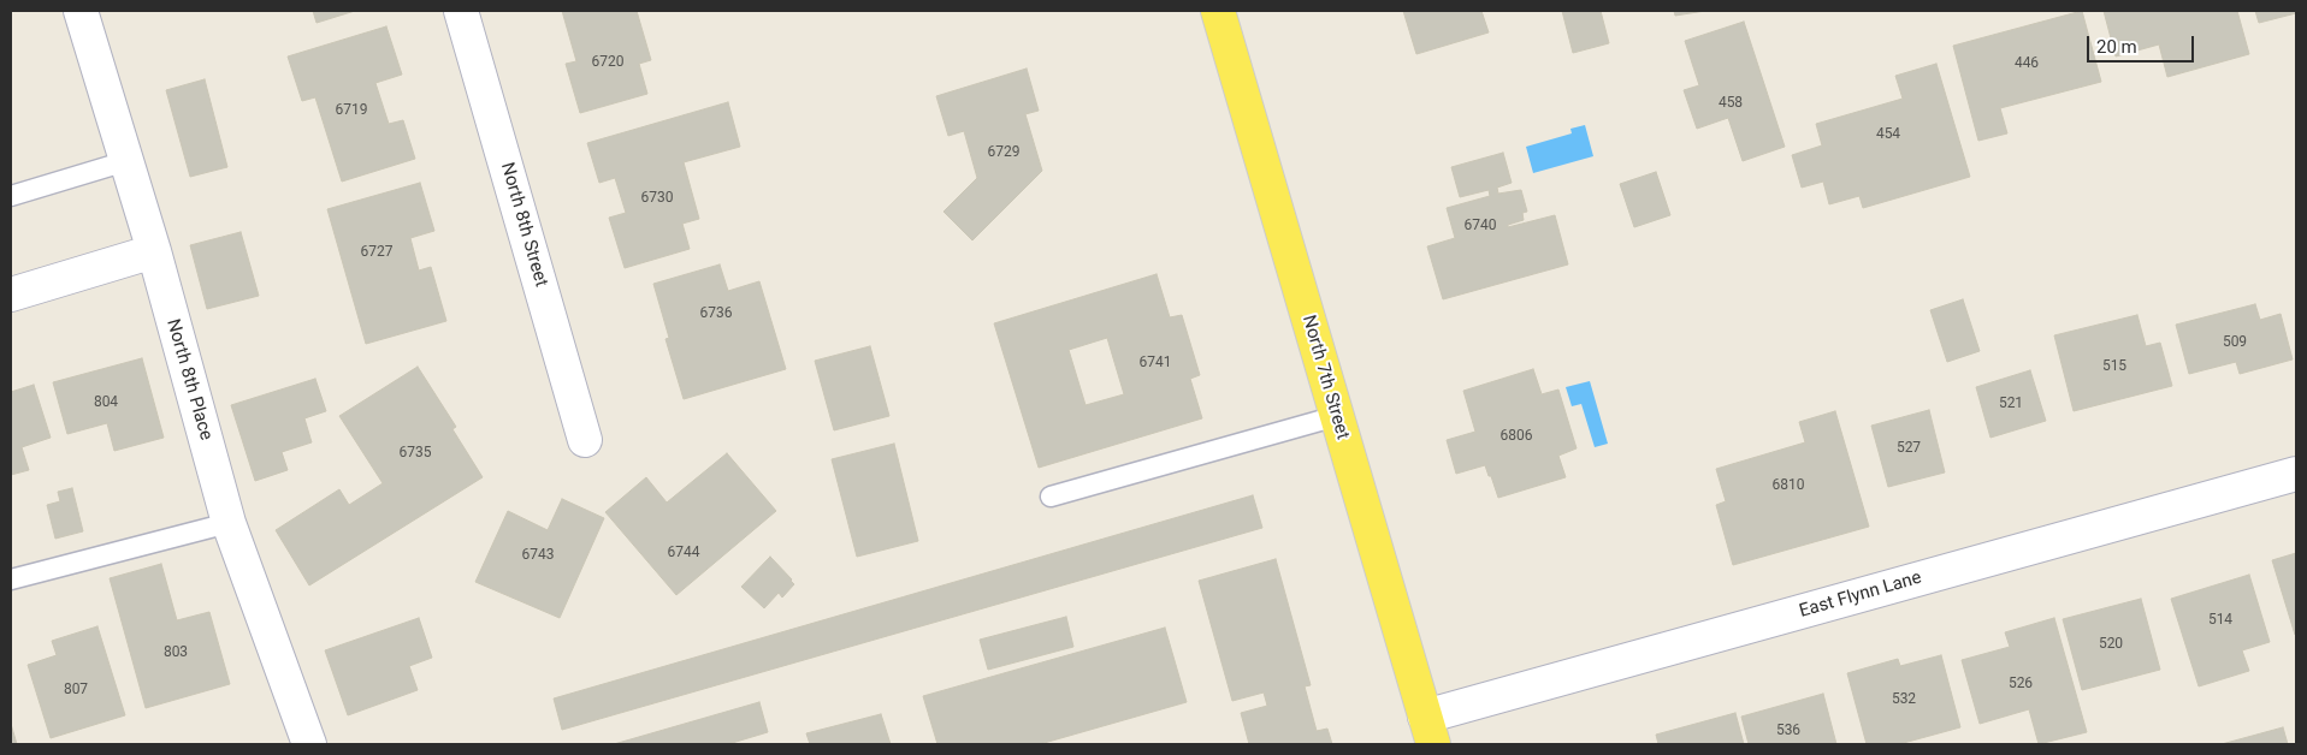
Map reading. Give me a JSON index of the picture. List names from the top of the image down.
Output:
{
  "streets": {
    "main road": ["North 7th Street"],
    "street": ["North 8th Street", "North 8th Place", "East Flynn Lane"]
  },
  "crossings": [
    ["North 7th Street", "East Flynn Lane"]
  ],
  "house_numbers": [
    "6720",
    "446",
    "458",
    "6719",
    "454",
    "6729",
    "6730",
    "6740",
    "6727",
    "6736",
    "509",
    "6741",
    "515",
    "804",
    "521",
    "6806",
    "527",
    "6735",
    "6810",
    "6744",
    "6743",
    "514",
    "520",
    "803",
    "526",
    "807",
    "532",
    "536"
  ],
  "scale_bar": "20 m"
}
